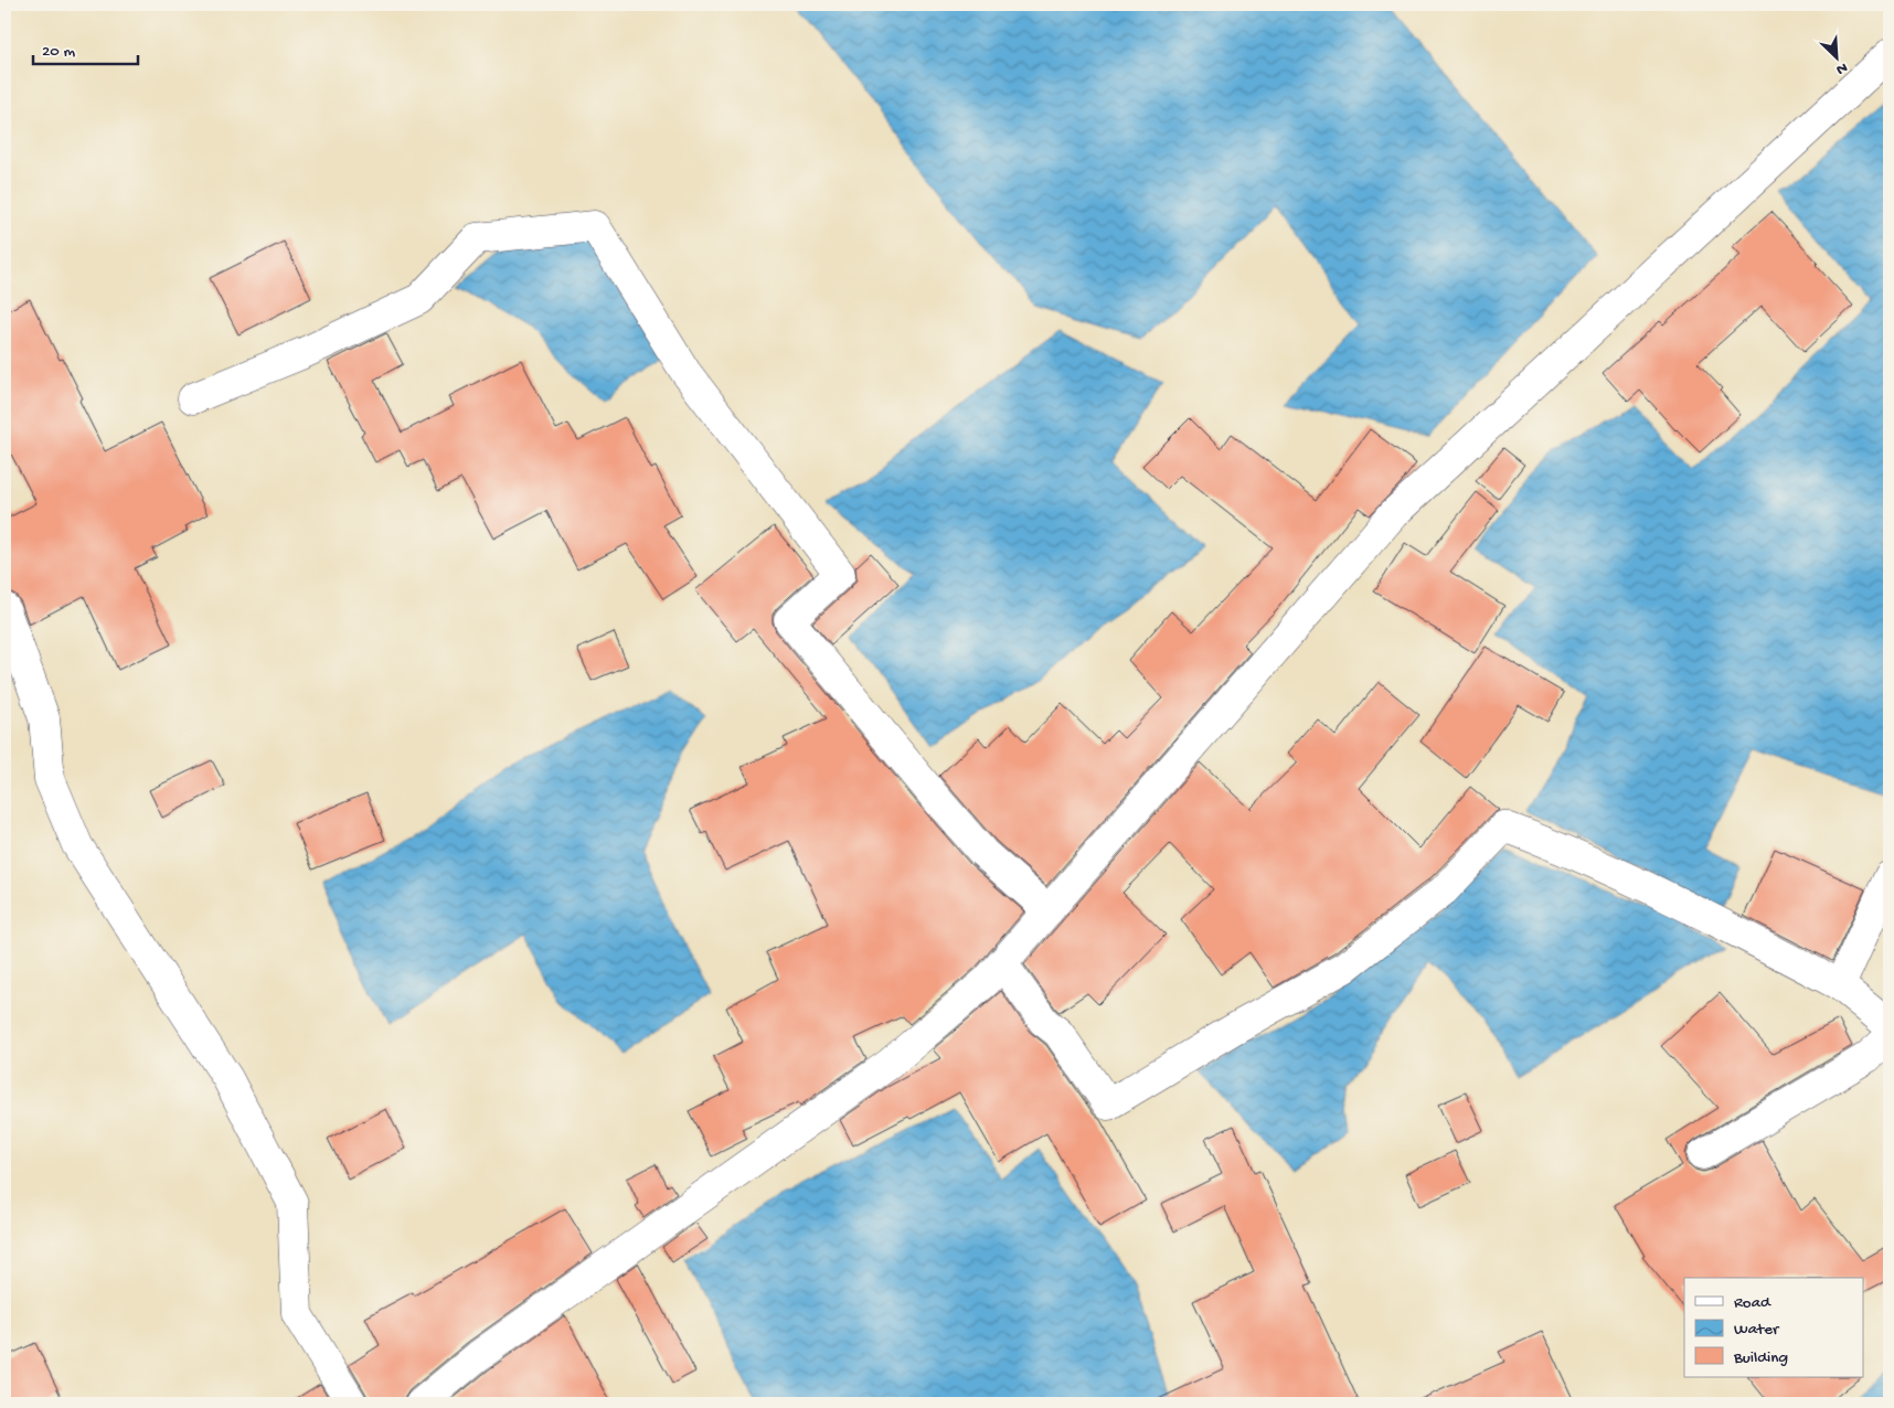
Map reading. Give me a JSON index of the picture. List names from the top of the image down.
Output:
{
  "legend": ["Road", "Water", "Building"],
  "scale_bar": "20 m",
  "north": "bottom right"
}
